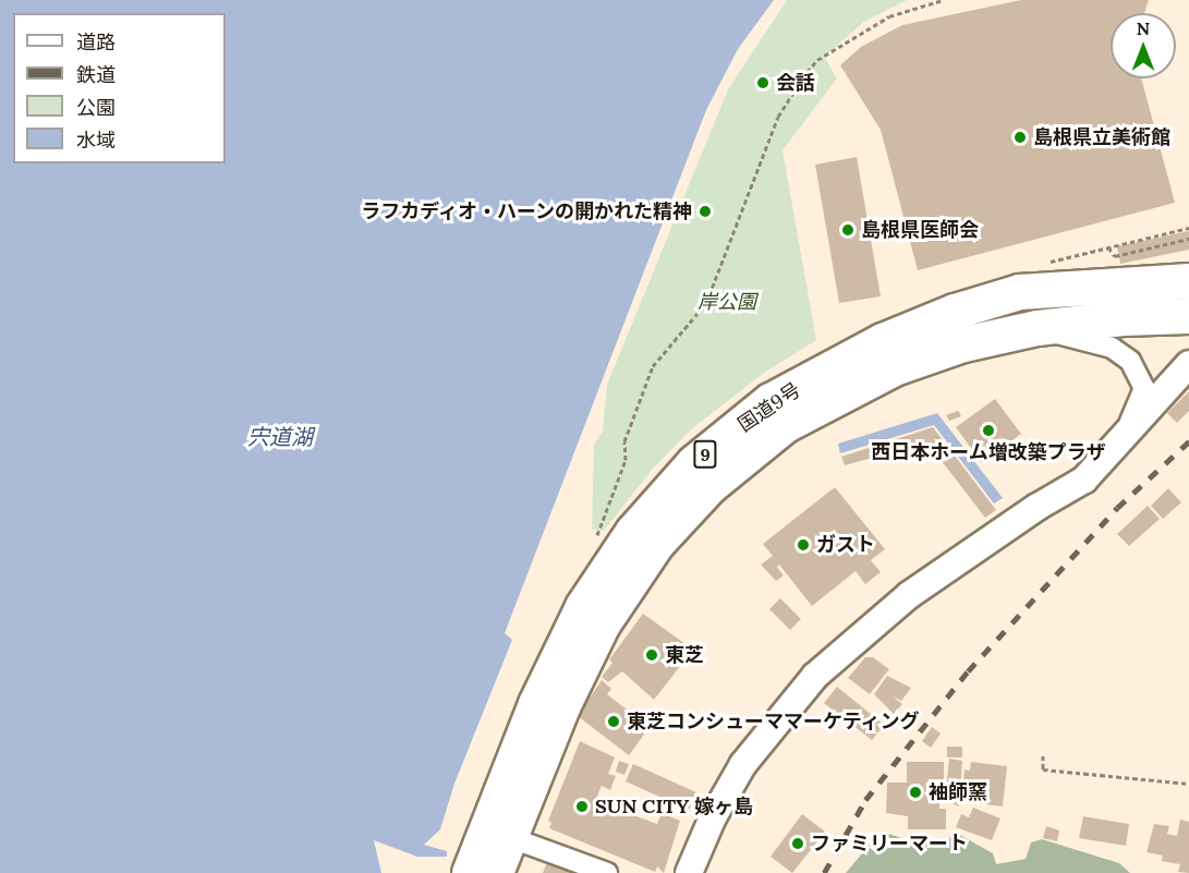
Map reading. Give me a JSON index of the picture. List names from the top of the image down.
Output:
{
  "streets": {
    "highway": ["国道9号", "9"]
  },
  "water": ["宍道湖"],
  "parks": ["岸公園"],
  "places": [
    "会話",
    "島根県立美術館",
    "ラフカディオ・ハーンの開かれた精神",
    "島根県医師会",
    "西日本ホーム増改築プラザ",
    "ガスト",
    "東芝",
    "東芝コンシューママーケティング",
    "袖師窯",
    "SUN CITY 嫁ヶ島",
    "ファミリーマート"
  ],
  "legend": [
    "道路",
    "鉄道",
    "公園",
    "水域"
  ],
  "north": "top"
}
